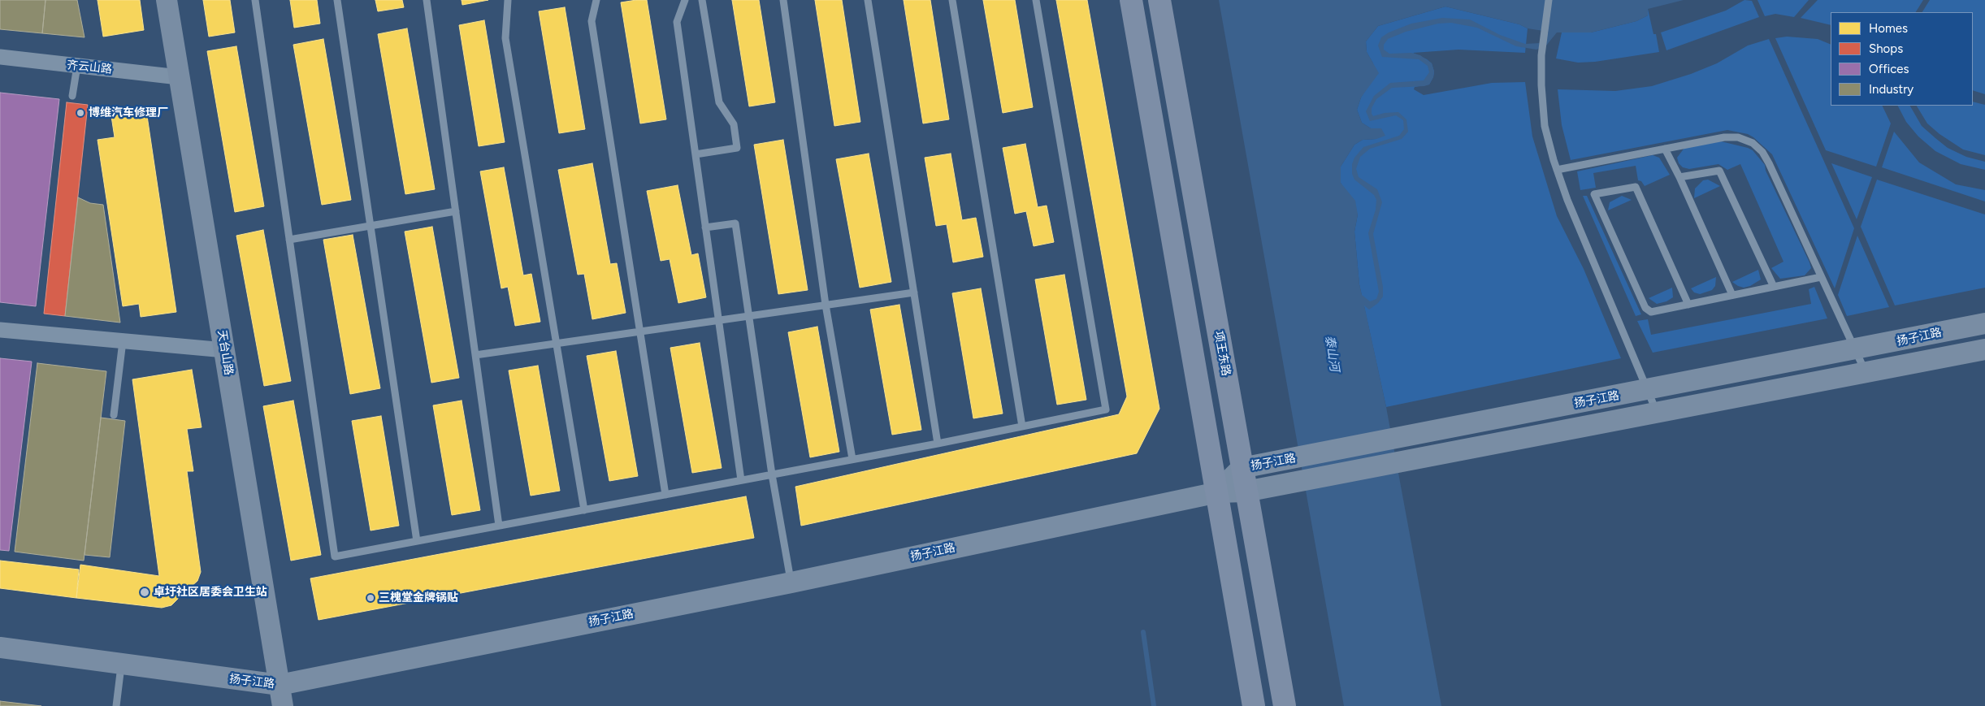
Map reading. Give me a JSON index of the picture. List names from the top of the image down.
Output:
{
  "streets": {
    "main road": ["项王东路"],
    "street": ["齐云山路", "扬子江路", "天台山路"]
  },
  "crossings": [
    ["齐云山路", "天台山路"],
    ["扬子江路", "天台山路"],
    ["扬子江路", "项王东路"]
  ],
  "water": ["泰山河"],
  "places": ["博维汽车修理厂", "卓圩社区居委会卫生站", "三槐堂金牌锅贴"],
  "legend": [
    "Homes",
    "Shops",
    "Offices",
    "Industry"
  ]
}
